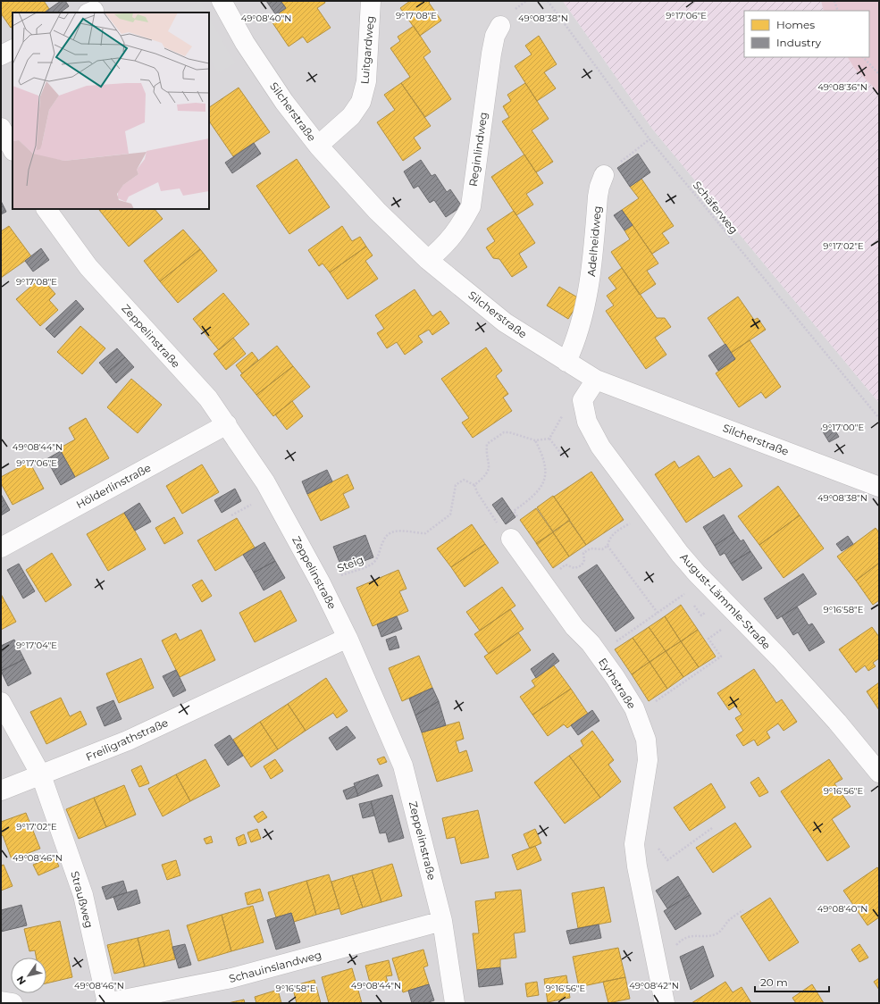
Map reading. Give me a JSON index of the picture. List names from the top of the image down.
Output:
{
  "streets": {
    "street": [
      "Luitgardweg",
      "Silcherstraße",
      "Reginlindweg",
      "Adelheidweg",
      "Zeppelinstraße",
      "Hölderlinstraße",
      "August-Lämmle-Straße",
      "Eythstraße",
      "Freiligrathstraße",
      "Straußweg",
      "Schauinslandweg"
    ],
    "path": ["Schäferweg", "Steig"]
  },
  "crossings": [
    ["Luitgardweg", "Silcherstraße"],
    ["Silcherstraße", "Reginlindweg"],
    ["Silcherstraße", "Adelheidweg"],
    ["Zeppelinstraße", "Hölderlinstraße"],
    ["Zeppelinstraße", "Steig"],
    ["Zeppelinstraße", "Freiligrathstraße"],
    ["Zeppelinstraße", "Schauinslandweg"],
    ["Freiligrathstraße", "Straußweg"],
    ["Straußweg", "Schauinslandweg"]
  ],
  "legend": ["Homes", "Industry"],
  "scale_bar": "20 m",
  "north": "bottom left",
  "coordinates": [
    "9°17'08\"E",
    "9°17'06\"E",
    "49°08'40\"N",
    "49°08'38\"N",
    "49°08'36\"N",
    "9°17'02\"E",
    "9°17'00\"E",
    "49°08'44\"N",
    "9°16'58\"E",
    "9°17'04\"E",
    "9°16'56\"E",
    "49°08'46\"N",
    "49°08'42\"N"
  ]
}
